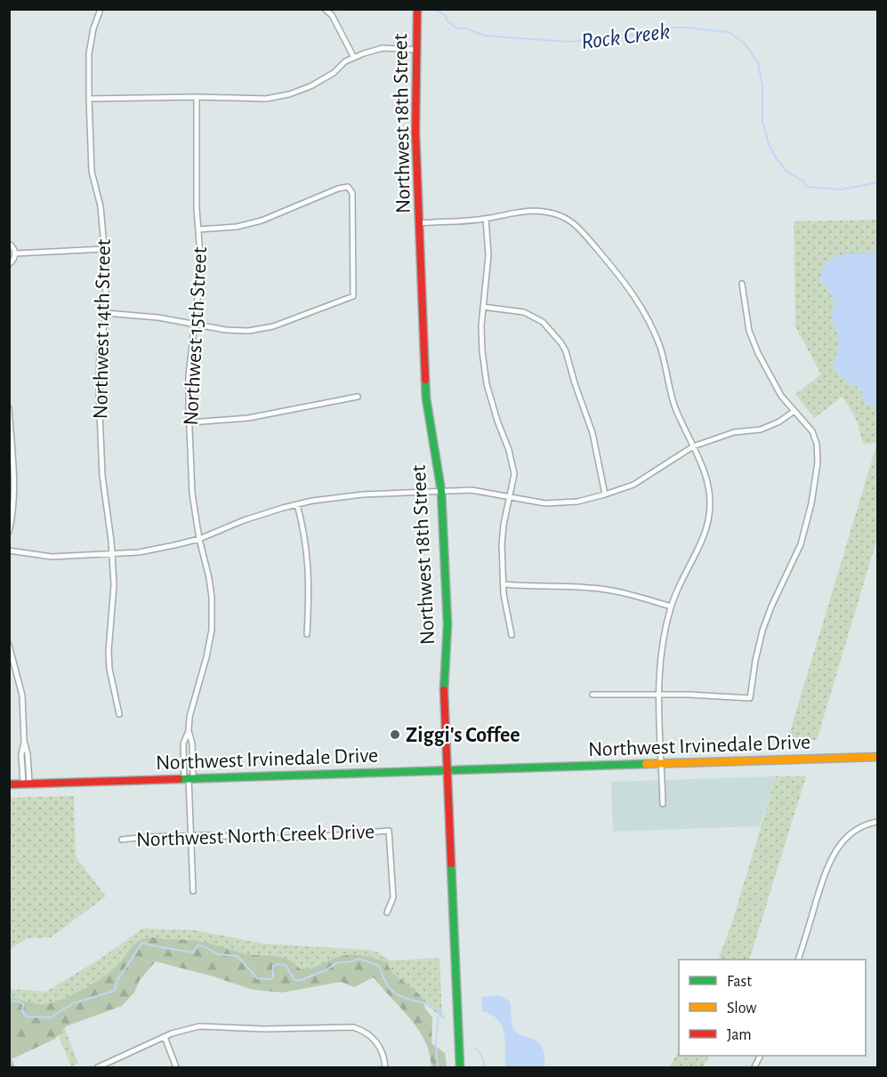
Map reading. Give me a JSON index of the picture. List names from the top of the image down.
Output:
{
  "streets": {
    "main road": ["Northwest 18th Street", "Northwest Irvinedale Drive"],
    "street": ["Northwest 14th Street", "Northwest 15th Street", "Northwest North Creek Drive"]
  },
  "crossings": [
    ["Northwest 18th Street", "Northwest Irvinedale Drive"],
    ["Northwest 15th Street", "Northwest Irvinedale Drive"],
    ["Northwest 15th Street", "Northwest North Creek Drive"]
  ],
  "water": ["Rock Creek"],
  "places": ["Ziggi's Coffee"],
  "legend": ["Fast", "Slow", "Jam"]
}
